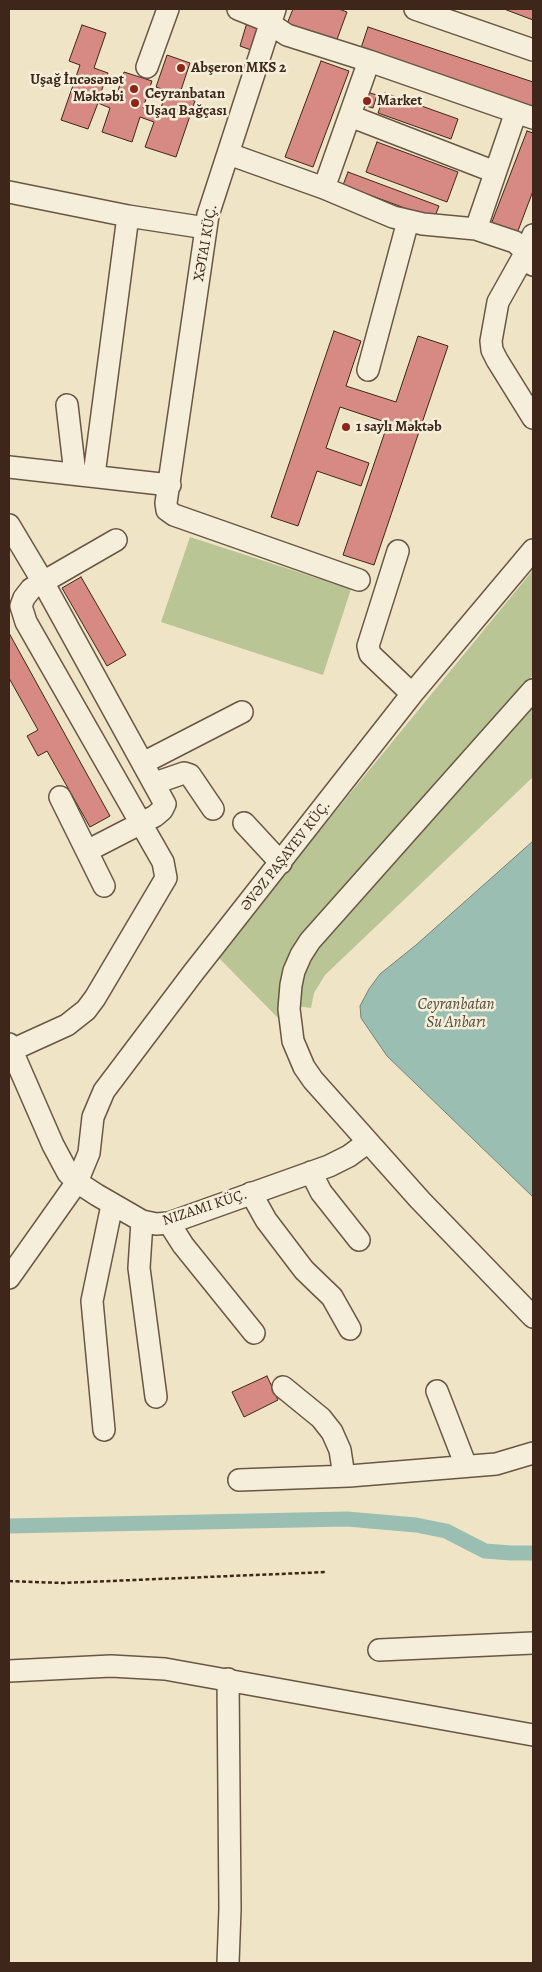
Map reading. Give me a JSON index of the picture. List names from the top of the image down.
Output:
{
  "streets": {
    "street": ["XƏTAI KÜÇ.", "ƏVƏZ PAŞAYEV KÜÇ.", "NIZAMI KÜÇ."]
  },
  "crossings": [
    ["ƏVƏZ PAŞAYEV KÜÇ.", "NIZAMI KÜÇ."]
  ],
  "water": ["Ceyranbatan Su Anbarı"],
  "places": [
    "Abşeron MKS 2",
    "Uşağ İncəsənət Məktəbi",
    "Market",
    "Ceyranbatan Uşaq Bağçası",
    "1 saylı Məktəb"
  ]
}
